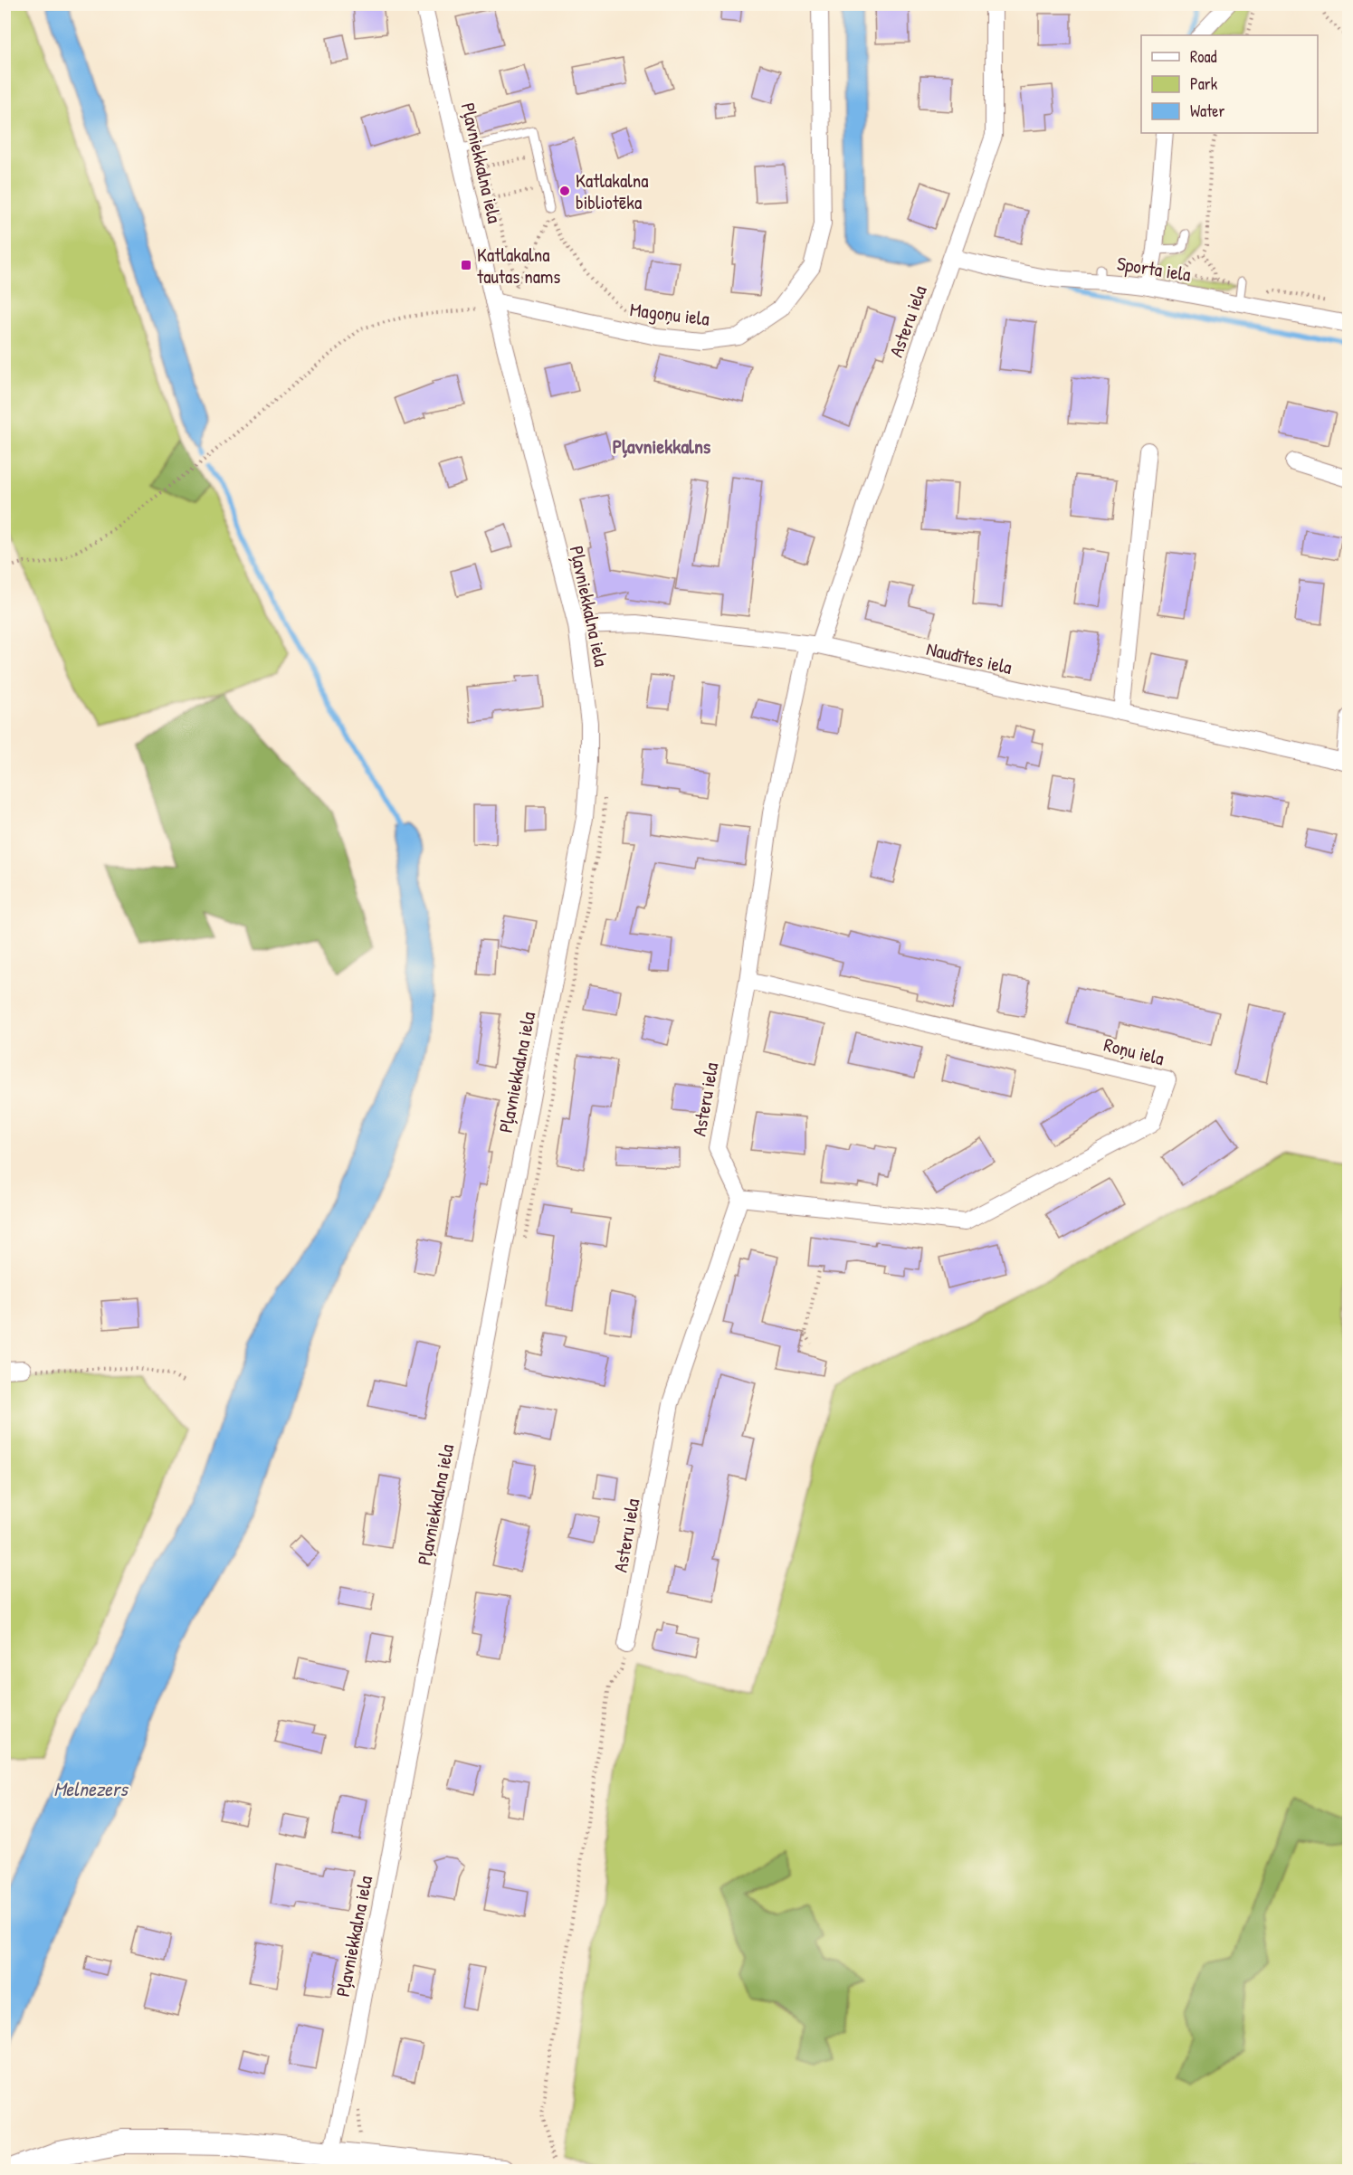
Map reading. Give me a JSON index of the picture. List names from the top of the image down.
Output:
{
  "streets": {
    "street": [
      "Pļavniekkalna iela",
      "Sporta iela",
      "Magoņu iela",
      "Asteru iela",
      "Naudītes iela",
      "Roņu iela"
    ]
  },
  "crossings": [
    ["Pļavniekkalna iela", "Magoņu iela"],
    ["Pļavniekkalna iela", "Naudītes iela"],
    ["Sporta iela", "Asteru iela"],
    ["Asteru iela", "Naudītes iela"],
    ["Asteru iela", "Roņu iela"]
  ],
  "districts": ["Pļavniekkalns"],
  "water": ["Melnezers"],
  "places": {
    "other": ["Katlakalna bibliotēka"],
    "transit": ["Katlakalna tautas nams"]
  },
  "legend": ["Road", "Park", "Water"]
}
